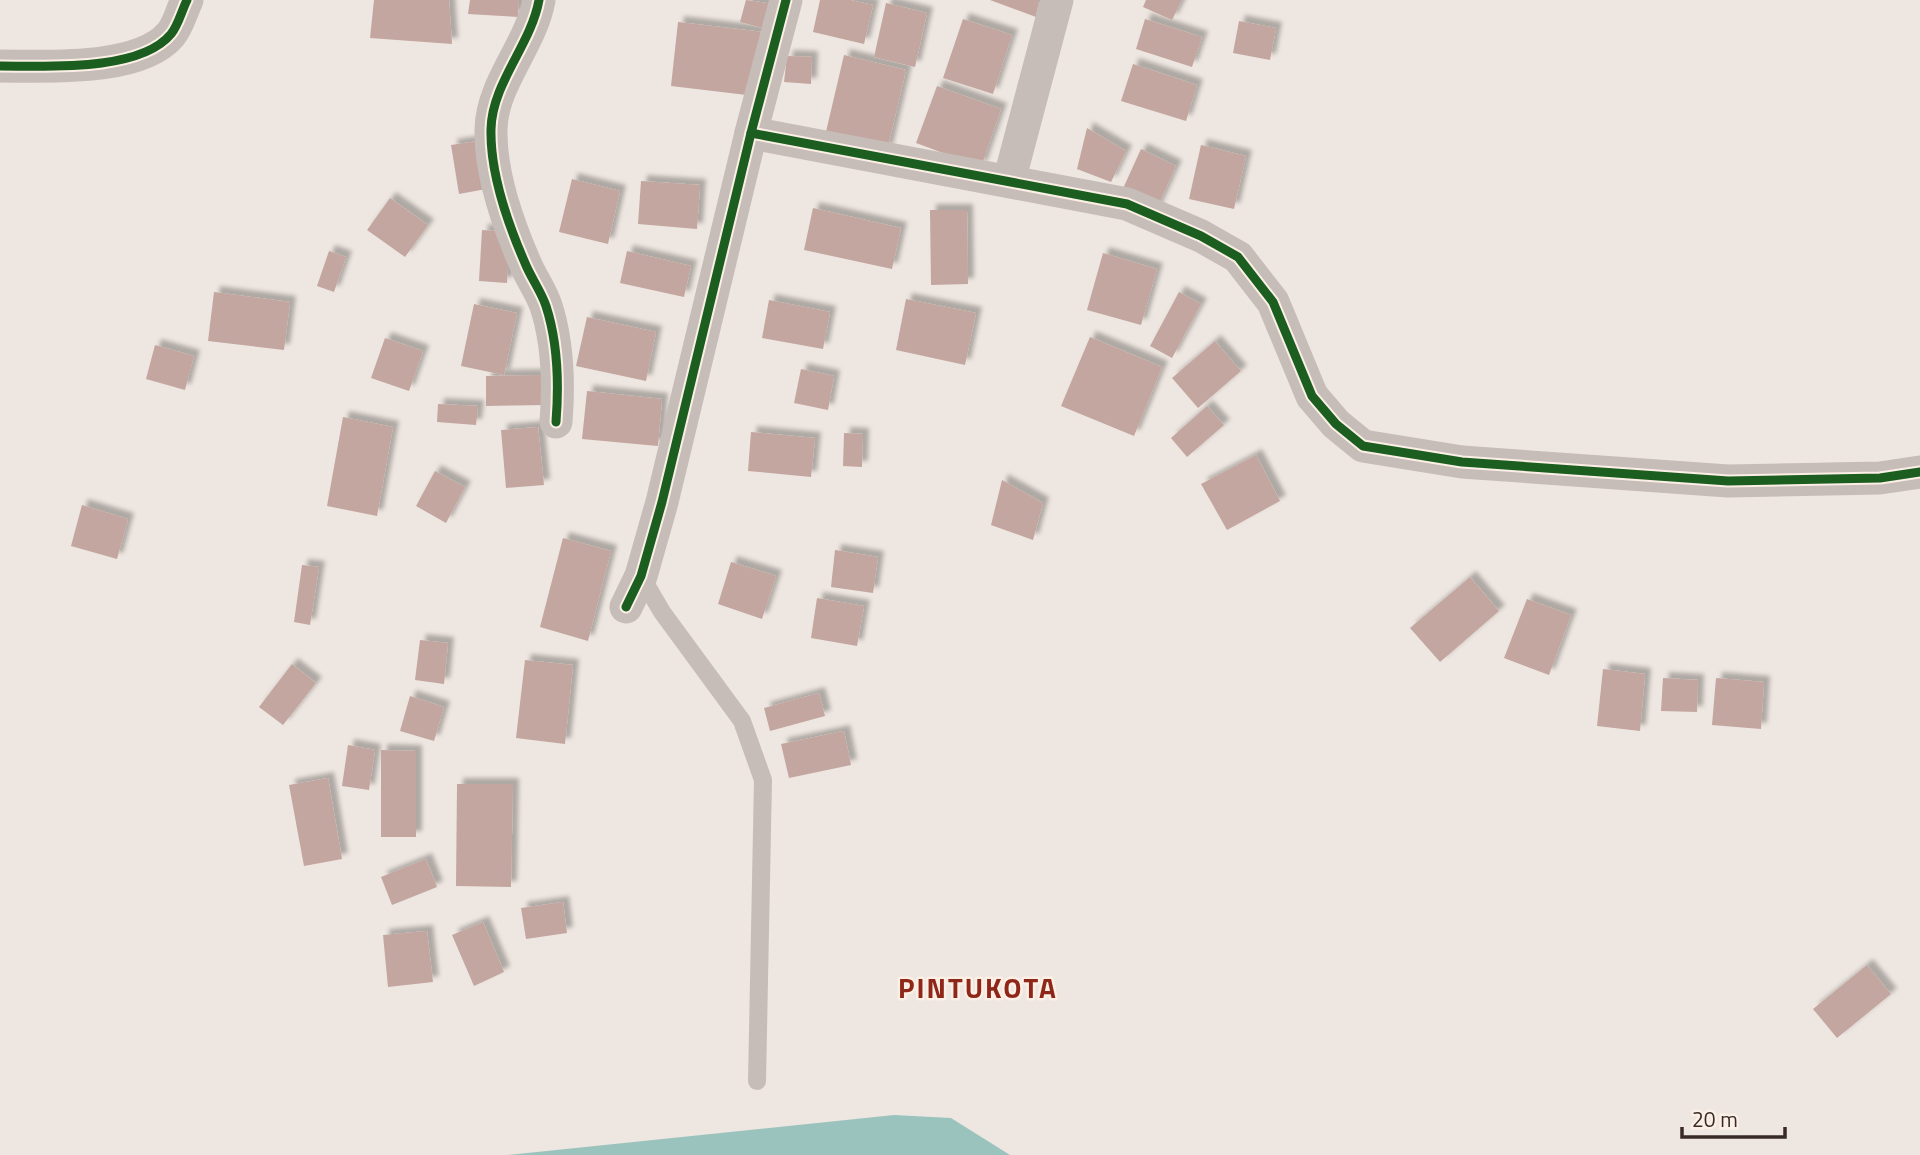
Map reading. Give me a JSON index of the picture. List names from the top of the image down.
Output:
{
  "districts": ["PINTUKOTA"],
  "scale_bar": "20 m"
}
